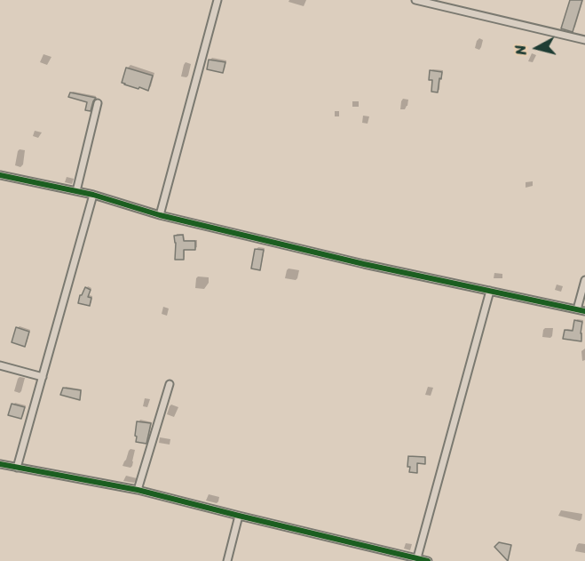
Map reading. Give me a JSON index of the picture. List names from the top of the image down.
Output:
{
  "north": "left"
}
